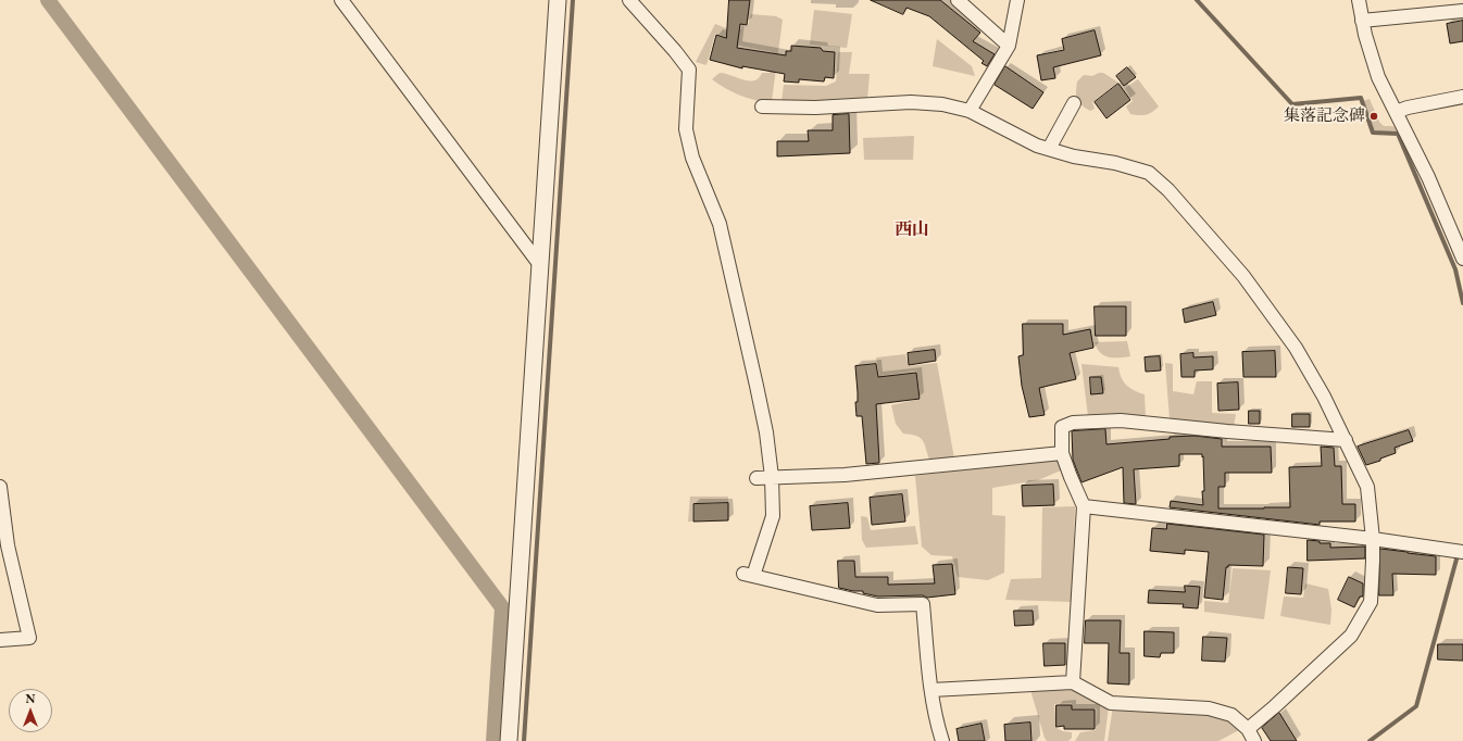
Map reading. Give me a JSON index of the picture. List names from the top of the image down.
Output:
{
  "districts": ["西山"],
  "places": ["集落記念碑"],
  "north": "top"
}
